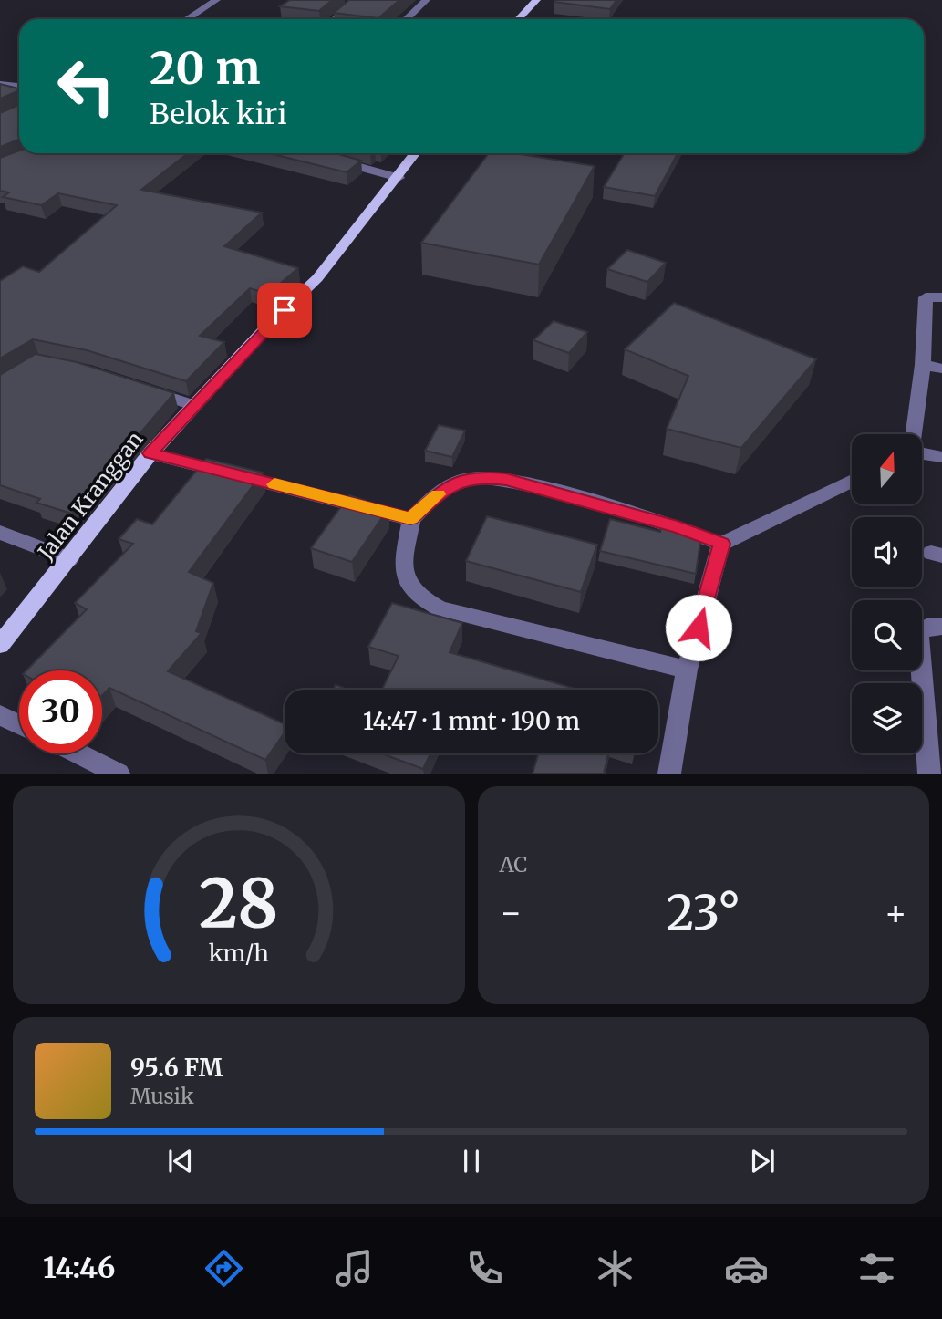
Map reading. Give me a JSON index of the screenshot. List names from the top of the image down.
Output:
{
  "streets": {
    "main road": ["Jalan Kranggan"]
  },
  "north": "top",
  "page": {
    "turn": ["20 m", "Belok kiri"],
    "limit": "30",
    "trip": "14:47 · 1 mnt · 190 m",
    "tile": "AC",
    "heat": ["−", "23°", "+"],
    "song": ["95.6 FM", "Musik"],
    "tabs": "14:46",
    "gauge": ["28", "km/h"]
  }
}
